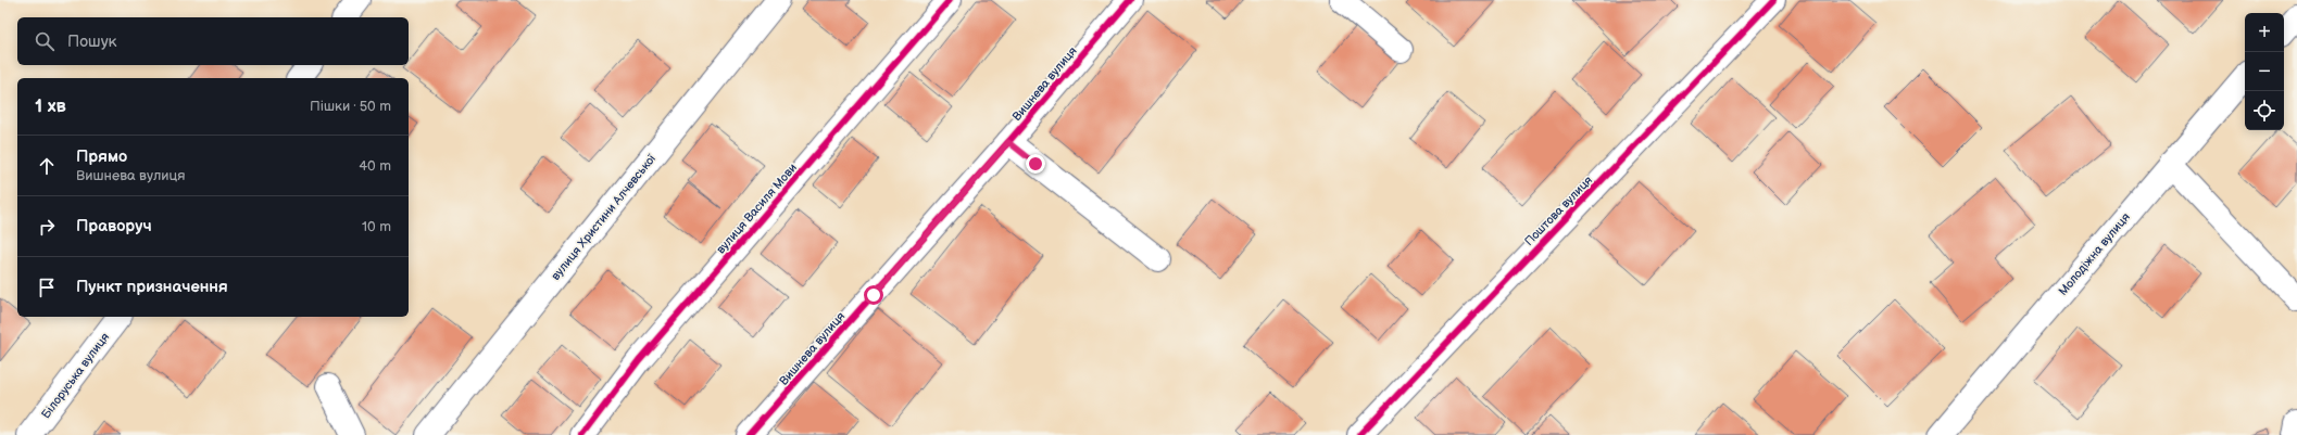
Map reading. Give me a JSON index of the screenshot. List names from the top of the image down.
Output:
{
  "streets": {
    "street": [
      "Вишнева вулиця",
      "вулиця Василя Мови",
      "Поштова вулиця",
      "вулиця Христини Алчевської",
      "Молодіжна вулиця",
      "Білоруська вулиця"
    ]
  },
  "page": {
    "map_buttons": ["+", "−"],
    "search": "Пошук",
    "heading": ["1 хв", "Пішки · 50 m"],
    "list": [
      ["Прямо", "Вишнева вулиця", "40 m"],
      ["Праворуч", "10 m"],
      "Пункт призначення"
    ]
  }
}
